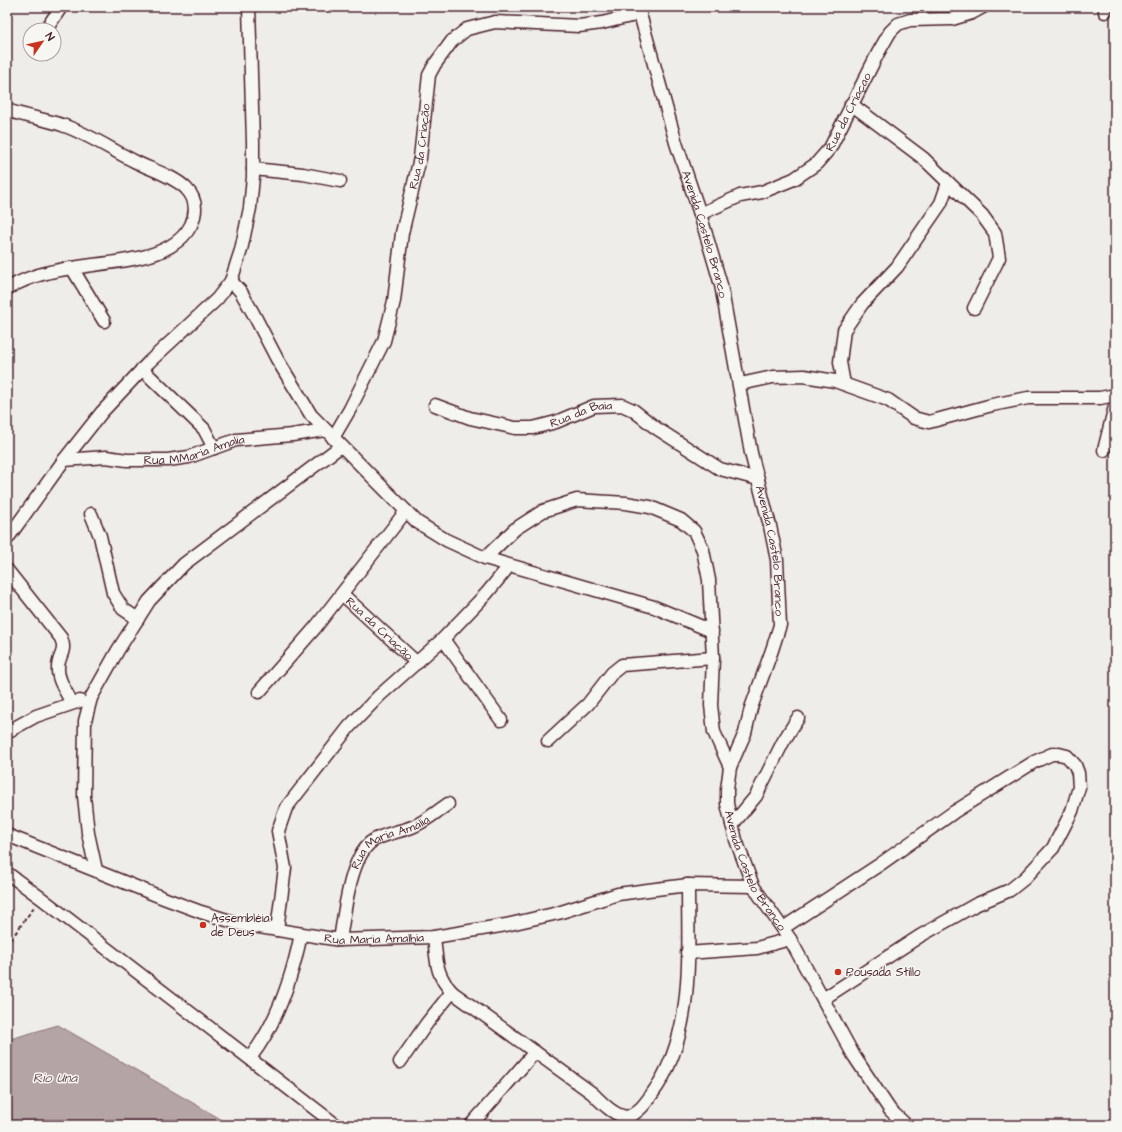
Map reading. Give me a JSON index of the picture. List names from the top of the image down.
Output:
{
  "streets": {
    "street": [
      "Rua da Criaçao",
      "Rua da Criação",
      "Avenida Castelo Branco",
      "Rua da Baia",
      "Rua MMaria Amalia",
      "Rua Maria Amália",
      "Rua Maria Amalhia"
    ]
  },
  "crossings": [
    ["Rua da Criaçao", "Avenida Castelo Branco"],
    ["Rua da Criação", "Avenida Castelo Branco"],
    ["Rua da Criação", "Rua MMaria Amalia"],
    ["Avenida Castelo Branco", "Rua da Baia"],
    ["Avenida Castelo Branco", "Rua Maria Amalhia"],
    ["Rua Maria Amália", "Rua Maria Amalhia"]
  ],
  "water": ["Rio Una"],
  "places": ["Assembléia de Deus", "Pousada Stillo"],
  "north": "top right"
}
